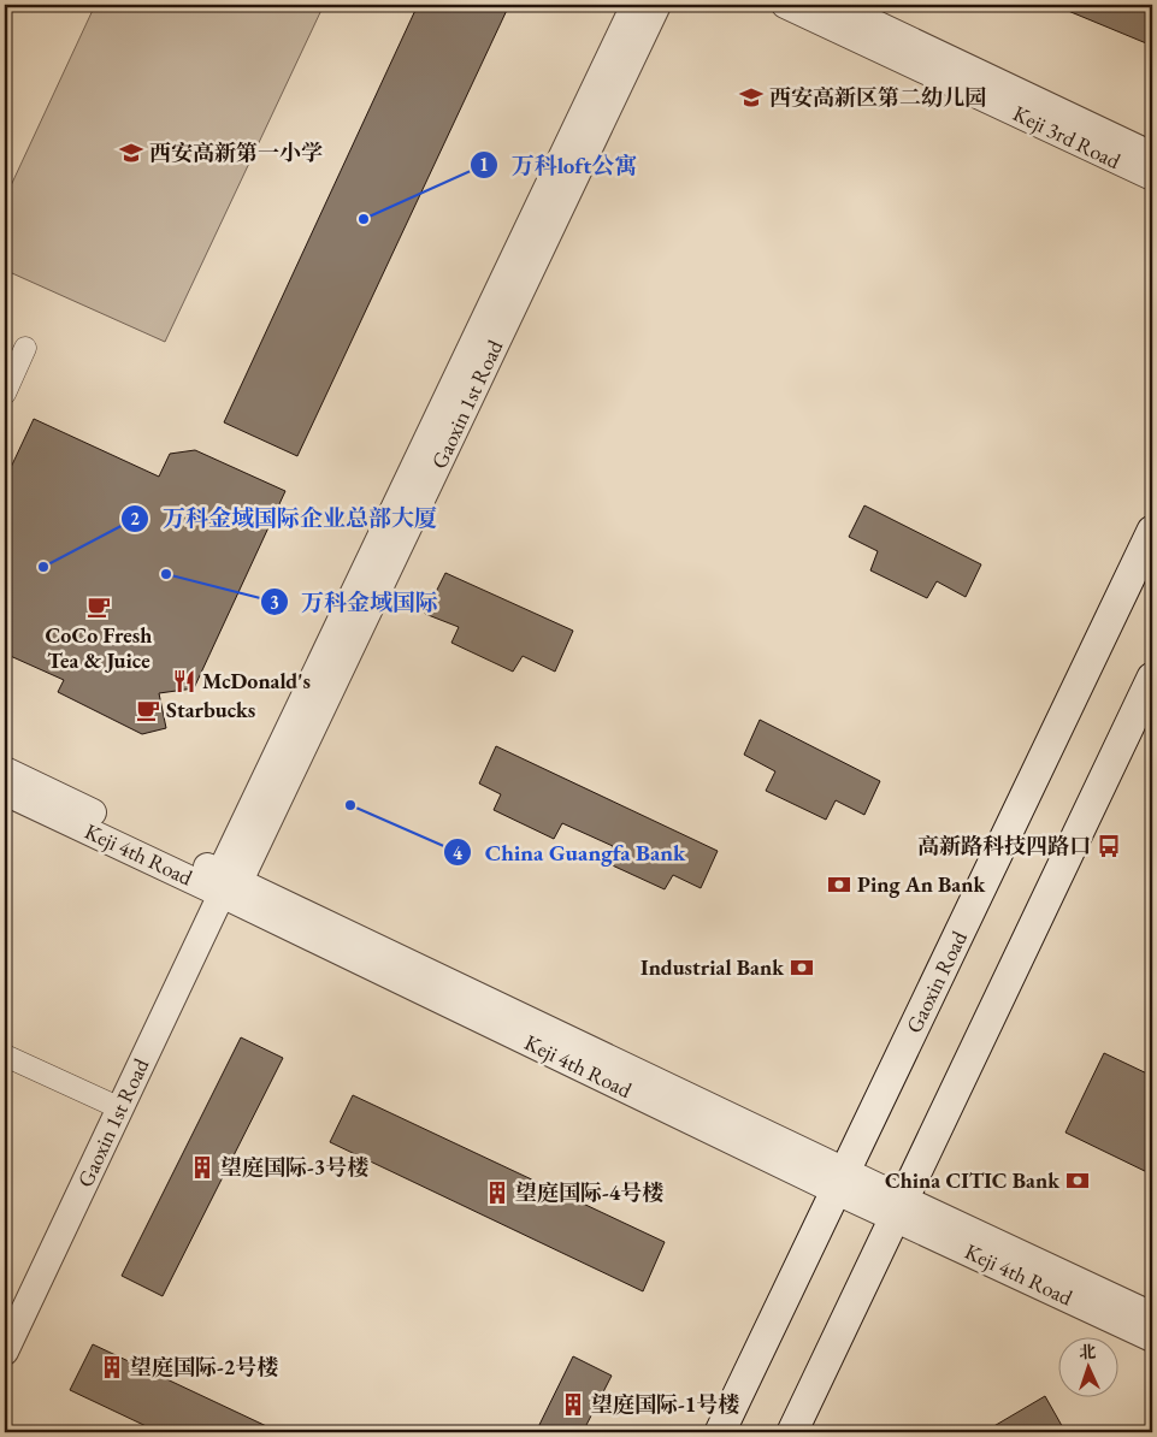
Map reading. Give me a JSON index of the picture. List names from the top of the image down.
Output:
{
  "streets": {
    "main road": ["Gaoxin Road"],
    "street": ["Keji 3rd Road", "Gaoxin 1st Road", "Keji 4th Road"]
  },
  "crossings": [
    ["Gaoxin 1st Road", "Keji 4th Road"],
    ["Keji 4th Road", "Gaoxin Road"]
  ],
  "places": {
    "school or university": ["西安高新区第二幼儿园", "西安高新第一小学"],
    "other": [
      "万科loft公寓",
      "万科金域国际企业总部大厦",
      "万科金域国际",
      "China Guangfa Bank"
    ],
    "cafe": ["CoCo Fresh Tea & Juice", "Starbucks"],
    "restaurant": ["McDonald's"],
    "bus stop": ["高新路科技四路口"],
    "bank": ["Ping An Bank", "Industrial Bank", "China CITIC Bank"],
    "building": [
      "望庭国际-3号楼",
      "望庭国际-4号楼",
      "望庭国际-2号楼",
      "望庭国际-1号楼"
    ]
  },
  "north": "top"
}
